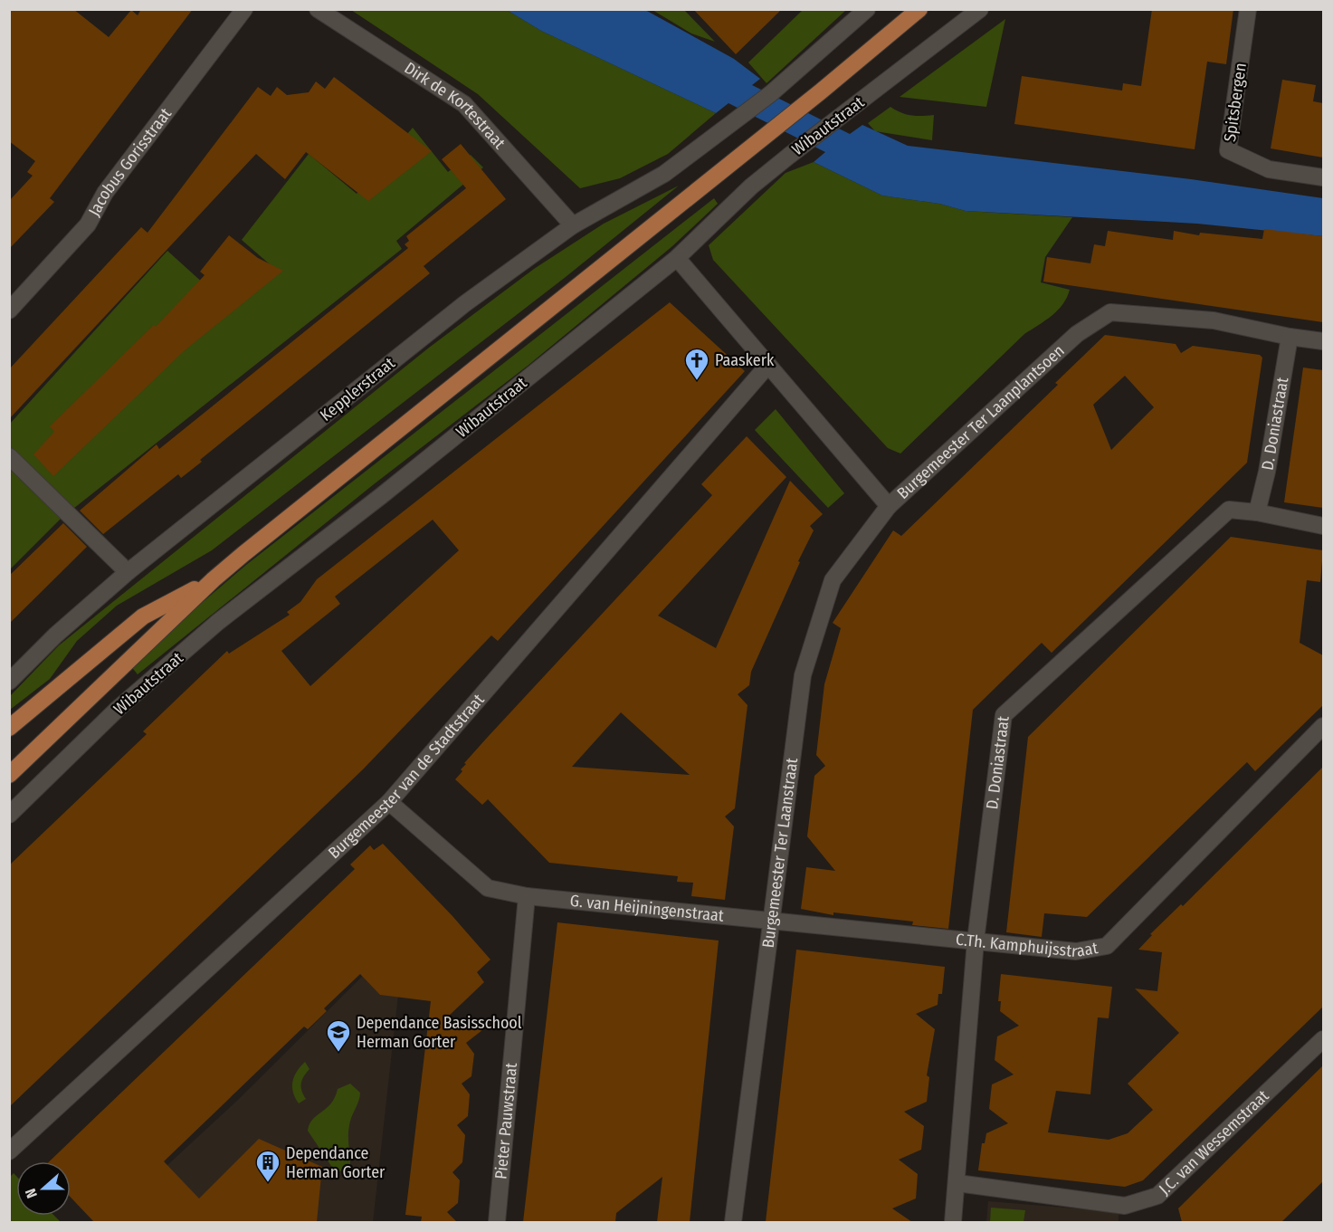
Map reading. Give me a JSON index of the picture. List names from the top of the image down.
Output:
{
  "streets": {
    "main road": ["Wibautstraat"],
    "street": [
      "Spitsbergen",
      "Dirk de Kortestraat",
      "Jacobus Gorisstraat",
      "Kepplerstraat",
      "Burgemeester Ter Laanplantsoen",
      "D. Doniastraat",
      "Burgemeester van de Stadtstraat",
      "Burgemeester Ter Laanstraat",
      "G. van Heijningenstraat",
      "C.Th. Kamphuijsstraat",
      "Pieter Pauwstraat",
      "J.C. van Wessemstraat"
    ]
  },
  "crossings": [
    ["Dirk de Kortestraat", "Kepplerstraat"],
    ["Wibautstraat", "Burgemeester Ter Laanplantsoen"],
    ["Burgemeester Ter Laanplantsoen", "D. Doniastraat"],
    ["Burgemeester Ter Laanplantsoen", "Burgemeester van de Stadtstraat"],
    ["Burgemeester Ter Laanplantsoen", "Burgemeester Ter Laanstraat"],
    ["D. Doniastraat", "C.Th. Kamphuijsstraat"],
    ["D. Doniastraat", "J.C. van Wessemstraat"],
    ["Burgemeester Ter Laanstraat", "G. van Heijningenstraat"],
    ["Burgemeester Ter Laanstraat", "C.Th. Kamphuijsstraat"],
    ["G. van Heijningenstraat", "C.Th. Kamphuijsstraat"],
    ["G. van Heijningenstraat", "Pieter Pauwstraat"]
  ],
  "places": {
    "church": ["Paaskerk"],
    "school or university": ["Dependance Basisschool Herman Gorter"],
    "building": ["Dependance Herman Gorter"]
  },
  "north": "left"
}
